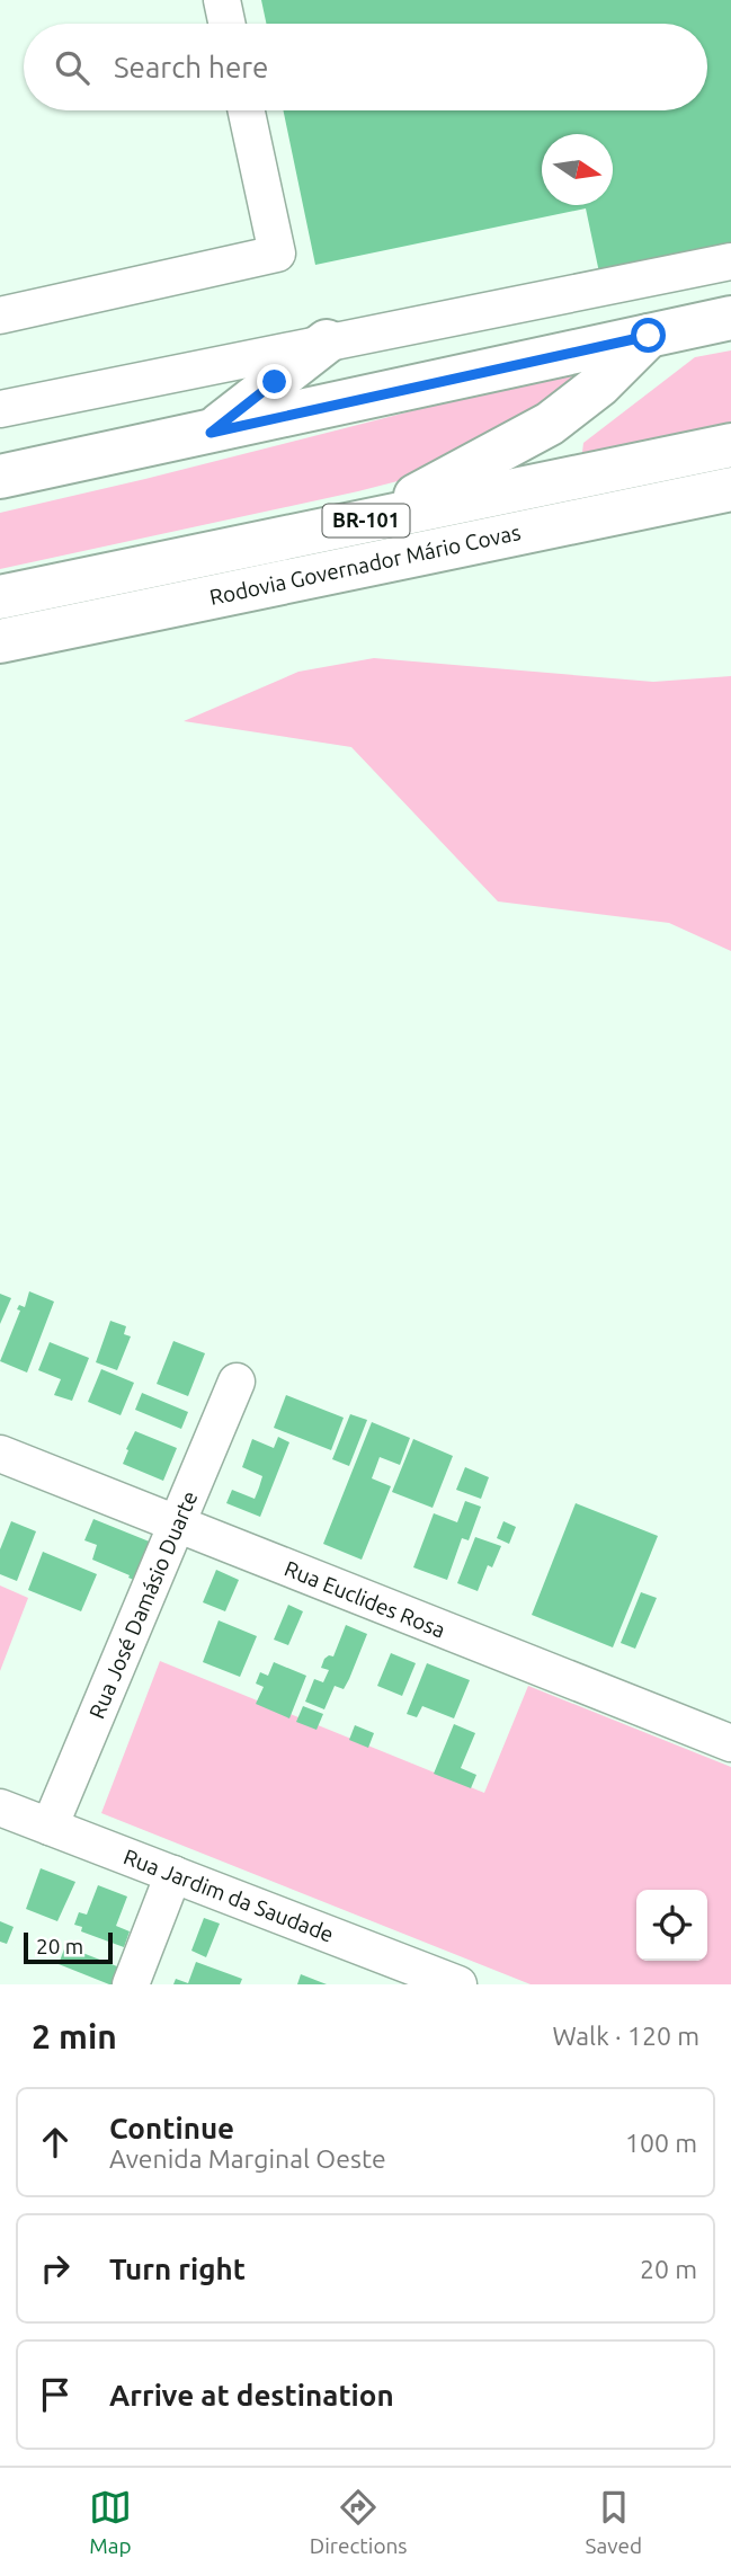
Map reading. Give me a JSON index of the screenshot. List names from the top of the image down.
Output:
{
  "streets": {
    "main road": ["BR-101", "Rodovia Governador Mário Covas"],
    "street": ["Rua Euclides Rosa", "Rua José Damásio Duarte", "Rua Jardim da Saudade"]
  },
  "crossings": [
    ["Rua Euclides Rosa", "Rua José Damásio Duarte"],
    ["Rua José Damásio Duarte", "Rua Jardim da Saudade"]
  ],
  "scale_bar": "20 m",
  "north": "right",
  "page": {
    "search": "Search here",
    "scale": "20 m",
    "heading": ["2 min", "Walk · 120 m"],
    "list": [
      ["Continue", "Avenida Marginal Oeste", "100 m"],
      ["Turn right", "20 m"],
      "Arrive at destination"
    ],
    "nav": ["Map", "Directions", "Saved"]
  }
}
